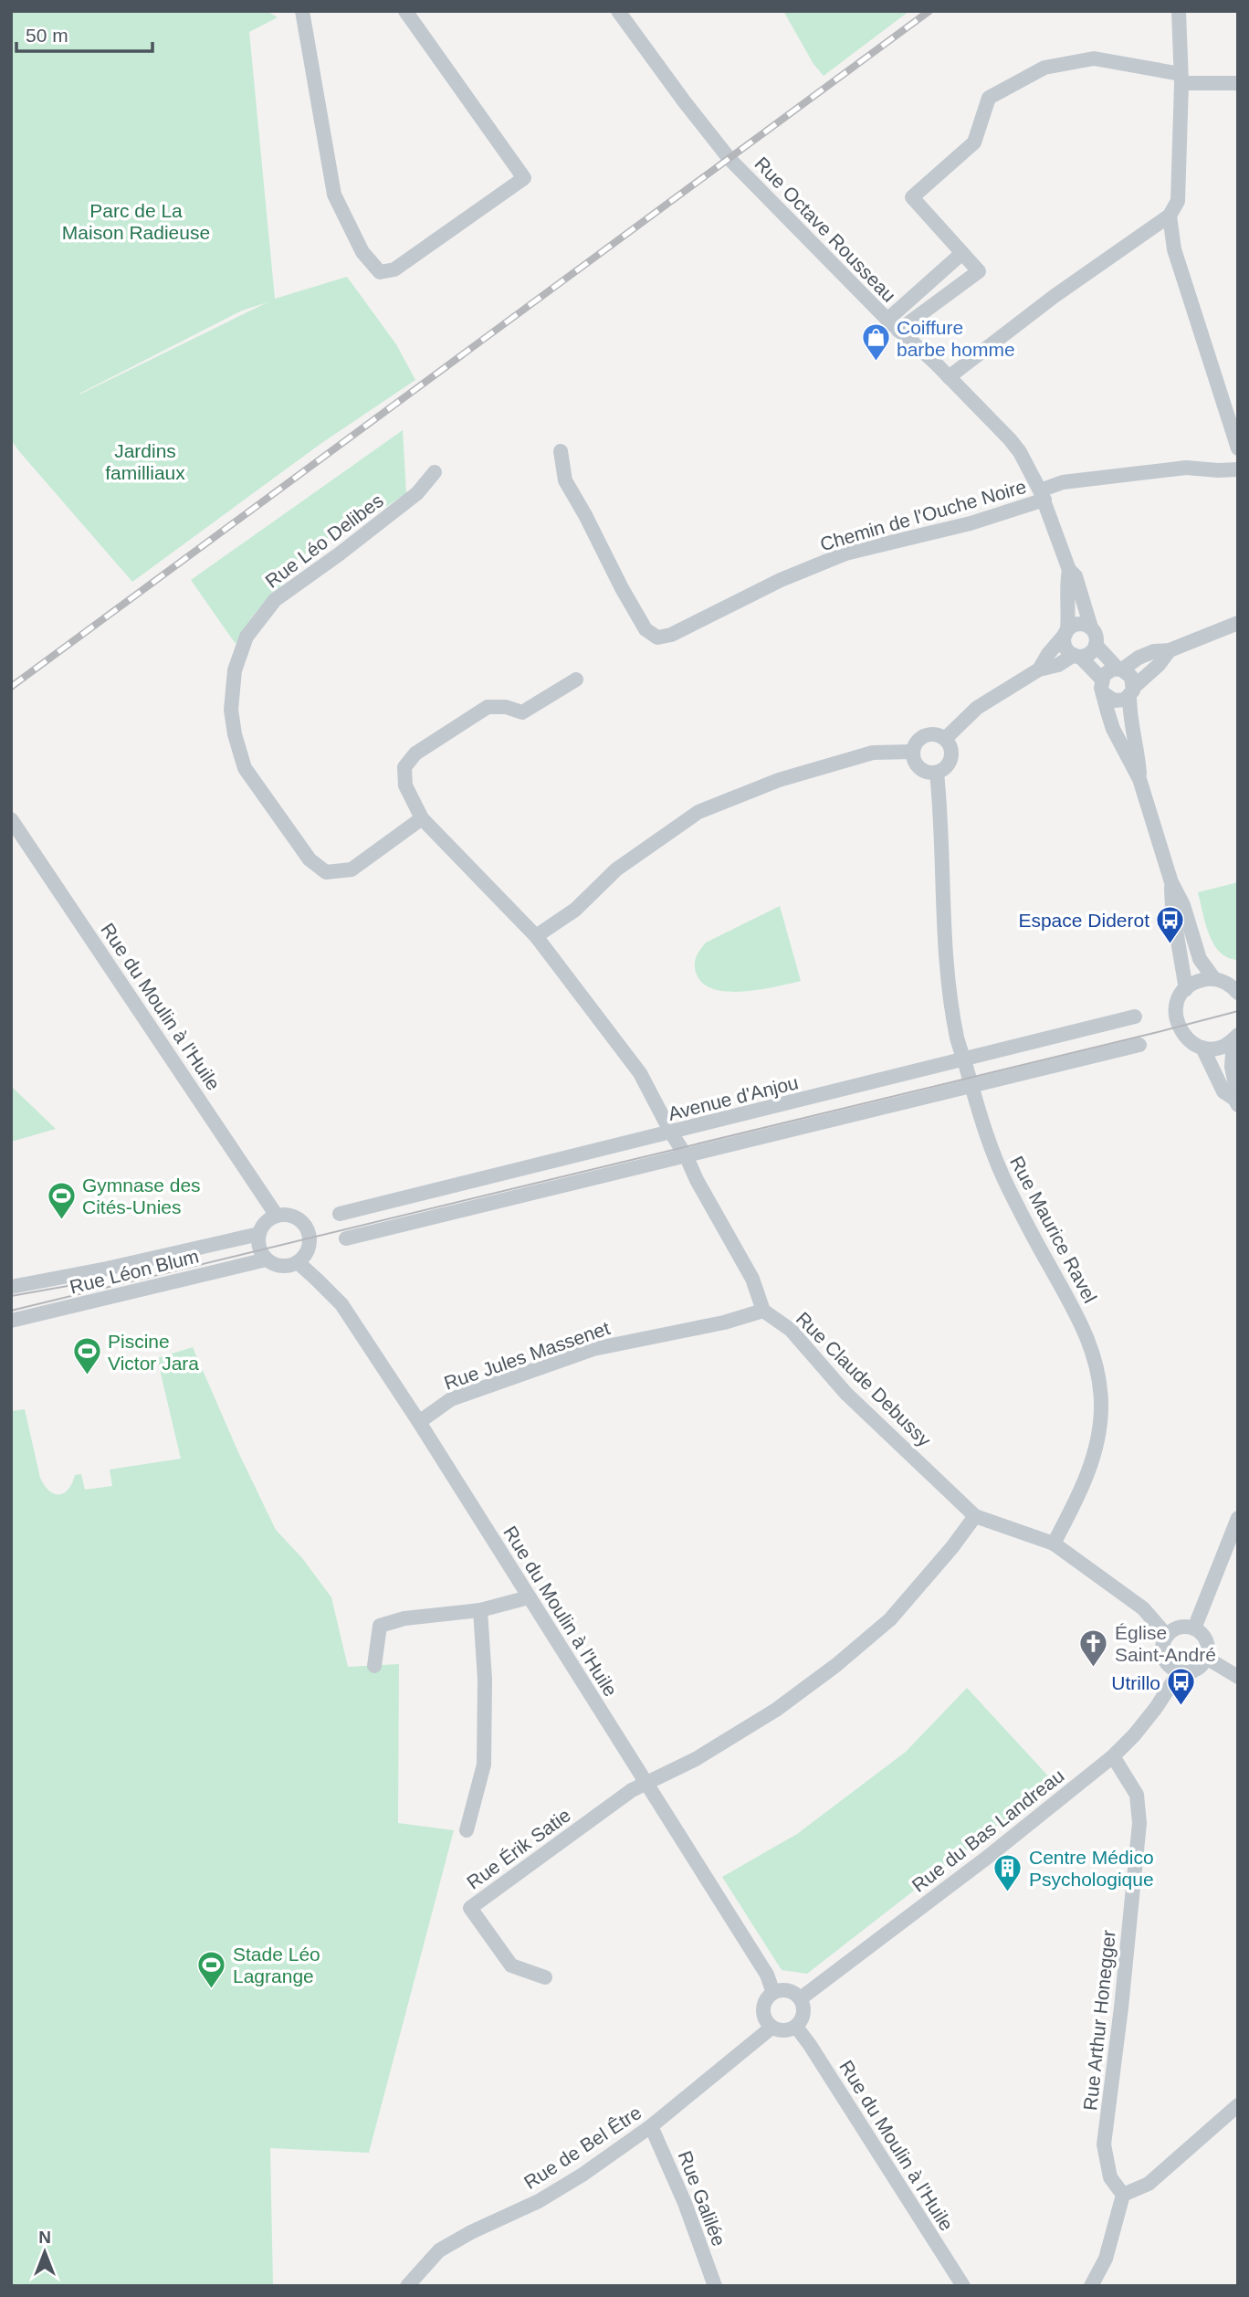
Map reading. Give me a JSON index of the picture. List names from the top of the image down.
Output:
{
  "streets": {
    "street": [
      "Rue Octave Rousseau",
      "Chemin de l'Ouche Noire",
      "Rue Léo Delibes",
      "Rue du Moulin à l'Huile",
      "Avenue d'Anjou",
      "Rue Maurice Ravel",
      "Rue Léon Blum",
      "Rue Jules Massenet",
      "Rue Claude Debussy",
      "Rue du Bas Landreau",
      "Rue Érik Satie",
      "Rue Arthur Honegger",
      "Rue de Bel Être",
      "Rue Galilée"
    ]
  },
  "crossings": [
    ["Rue Octave Rousseau", "Chemin de l'Ouche Noire"],
    ["Rue du Moulin à l'Huile", "Rue Léon Blum"],
    ["Rue du Moulin à l'Huile", "Rue Jules Massenet"],
    ["Rue du Moulin à l'Huile", "Rue du Bas Landreau"],
    ["Rue du Moulin à l'Huile", "Rue Érik Satie"],
    ["Rue du Moulin à l'Huile", "Rue de Bel Être"],
    ["Avenue d'Anjou", "Rue Maurice Ravel"],
    ["Rue Maurice Ravel", "Rue Claude Debussy"],
    ["Rue Jules Massenet", "Rue Claude Debussy"],
    ["Rue Claude Debussy", "Rue du Bas Landreau"],
    ["Rue du Bas Landreau", "Rue Arthur Honegger"],
    ["Rue du Bas Landreau", "Rue de Bel Être"],
    ["Rue de Bel Être", "Rue Galilée"]
  ],
  "parks": ["Parc de La Maison Radieuse", "Jardins familliaux"],
  "places": {
    "shop": ["Coiffure barbe homme"],
    "bus stop": ["Espace Diderot", "Utrillo"],
    "sports": ["Gymnase des Cités-Unies", "Piscine Victor Jara", "Stade Léo Lagrange"],
    "church": ["Église Saint-André"],
    "building": ["Centre Médico Psychologique"]
  },
  "scale_bar": "50 m",
  "north": "top"
}
